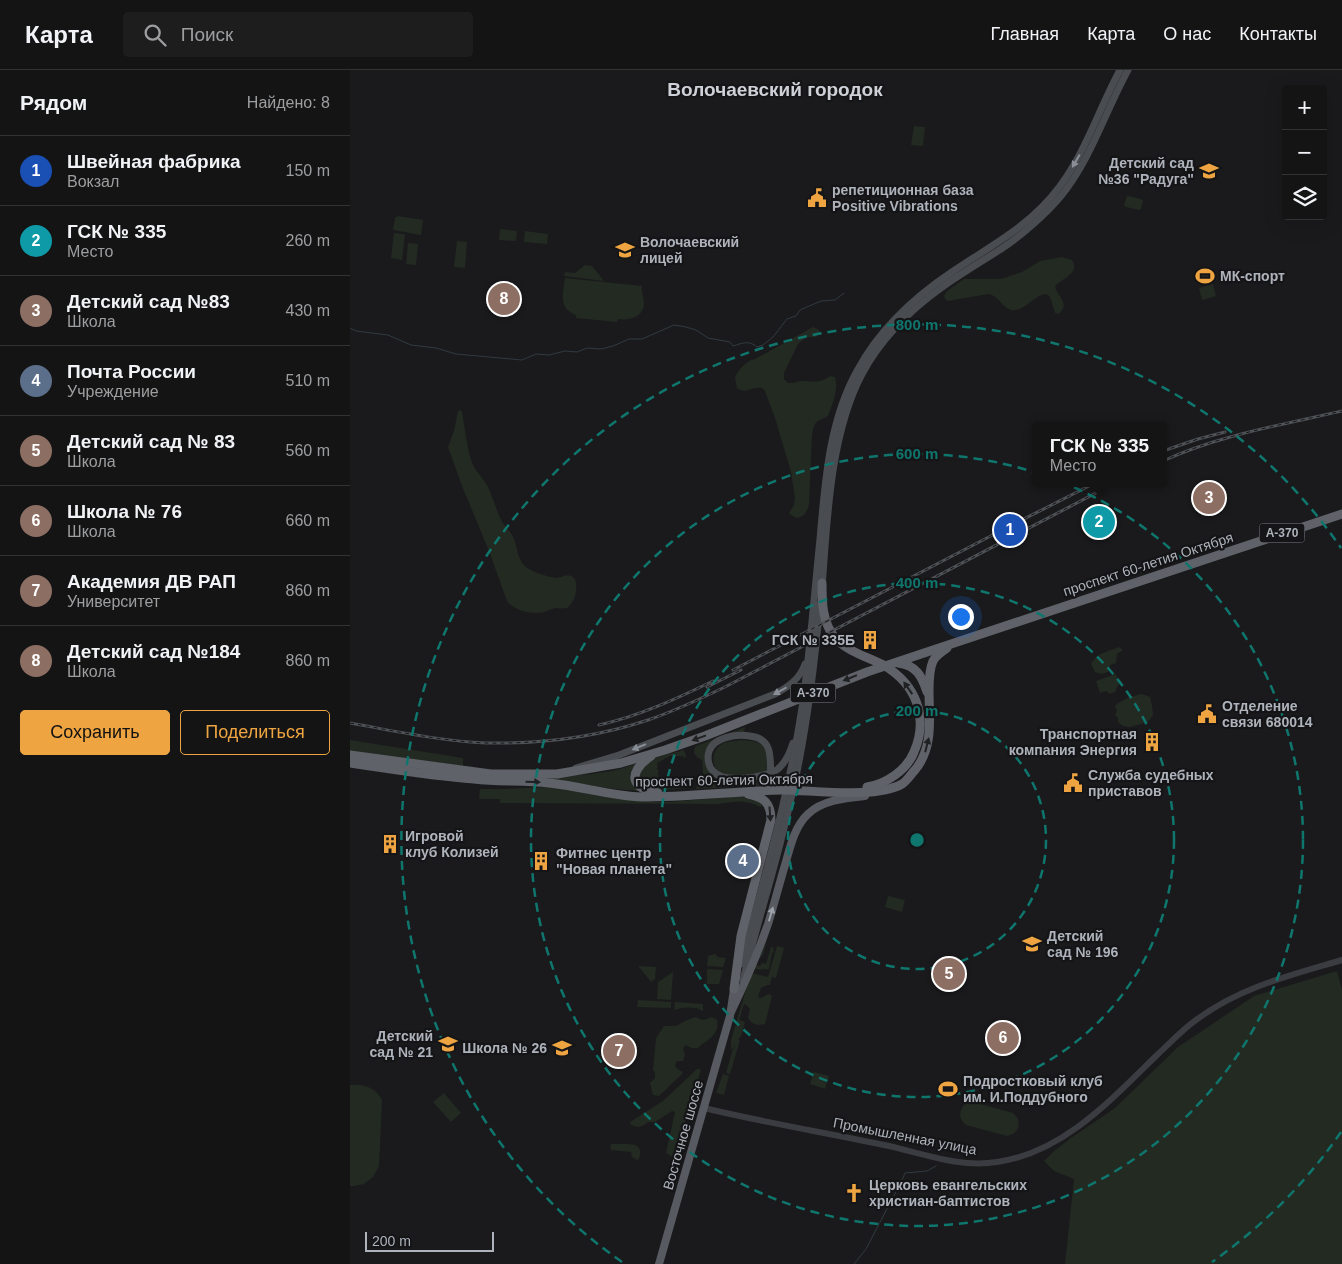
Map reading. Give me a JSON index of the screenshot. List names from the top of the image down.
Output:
{
  "streets": {
    "highway": ["А-370", "проспект 60-летия Октября"],
    "main road": ["Восточное шоссе"],
    "street": ["Промышленная улица"]
  },
  "crossings": [
    ["А-370", "проспект 60-летия Октября"],
    ["проспект 60-летия Октября", "Восточное шоссе"],
    ["Восточное шоссе", "Промышленная улица"]
  ],
  "districts": ["Волочаевский городок"],
  "places": {
    "school or university": [
      "Детский сад №36 \"Радуга\"",
      "Волочаевский лицей",
      "Детский сад № 196",
      "Детский сад № 21",
      "Школа № 26"
    ],
    "public building": ["репетиционная база Positive Vibrations", "Отделение связи 680014", "Служба судебных приставов"],
    "sports": ["МК-спорт", "Подростковый клуб им. И.Поддубного"],
    "building": [
      "ГСК № 335Б",
      "Транспортная компания Энергия",
      "Игровой клуб Колизей",
      "Фитнес центр \"Новая планета\""
    ],
    "church": ["Церковь евангельских христиан-баптистов"]
  },
  "scale_bar": "200 m",
  "page": {
    "header": "Карта",
    "search": "Поиск",
    "nav": [
      "Главная",
      "Карта",
      "О нас",
      "Контакты"
    ],
    "heading": ["Рядом", "Найдено: 8"],
    "map_buttons": ["+", "−"],
    "list": [
      {
        "mark": "1",
        "name": "Швейная фабрика",
        "note": "Вокзал",
        "value": "150 m"
      },
      {
        "mark": "2",
        "name": "ГСК № 335",
        "note": "Место",
        "value": "260 m"
      },
      {
        "mark": "3",
        "name": "Детский сад №83",
        "note": "Школа",
        "value": "430 m"
      },
      {
        "mark": "4",
        "name": "Почта России",
        "note": "Учреждение",
        "value": "510 m"
      },
      {
        "mark": "5",
        "name": "Детский сад № 83",
        "note": "Школа",
        "value": "560 m"
      },
      {
        "mark": "6",
        "name": "Школа № 76",
        "note": "Школа",
        "value": "660 m"
      },
      {
        "mark": "7",
        "name": "Академия ДВ РАП",
        "note": "Университет",
        "value": "860 m"
      },
      {
        "mark": "8",
        "name": "Детский сад №184",
        "note": "Школа",
        "value": "860 m"
      }
    ],
    "pins": [
      "8",
      "3",
      "2",
      "1",
      "4",
      "5",
      "6",
      "7"
    ],
    "popup": ["ГСК № 335", "Место"],
    "buttons": ["Сохранить", "Поделиться"],
    "scale": "200 m"
  },
  "rings": [
    "800 m",
    "600 m",
    "400 m",
    "200 m"
  ]
}
